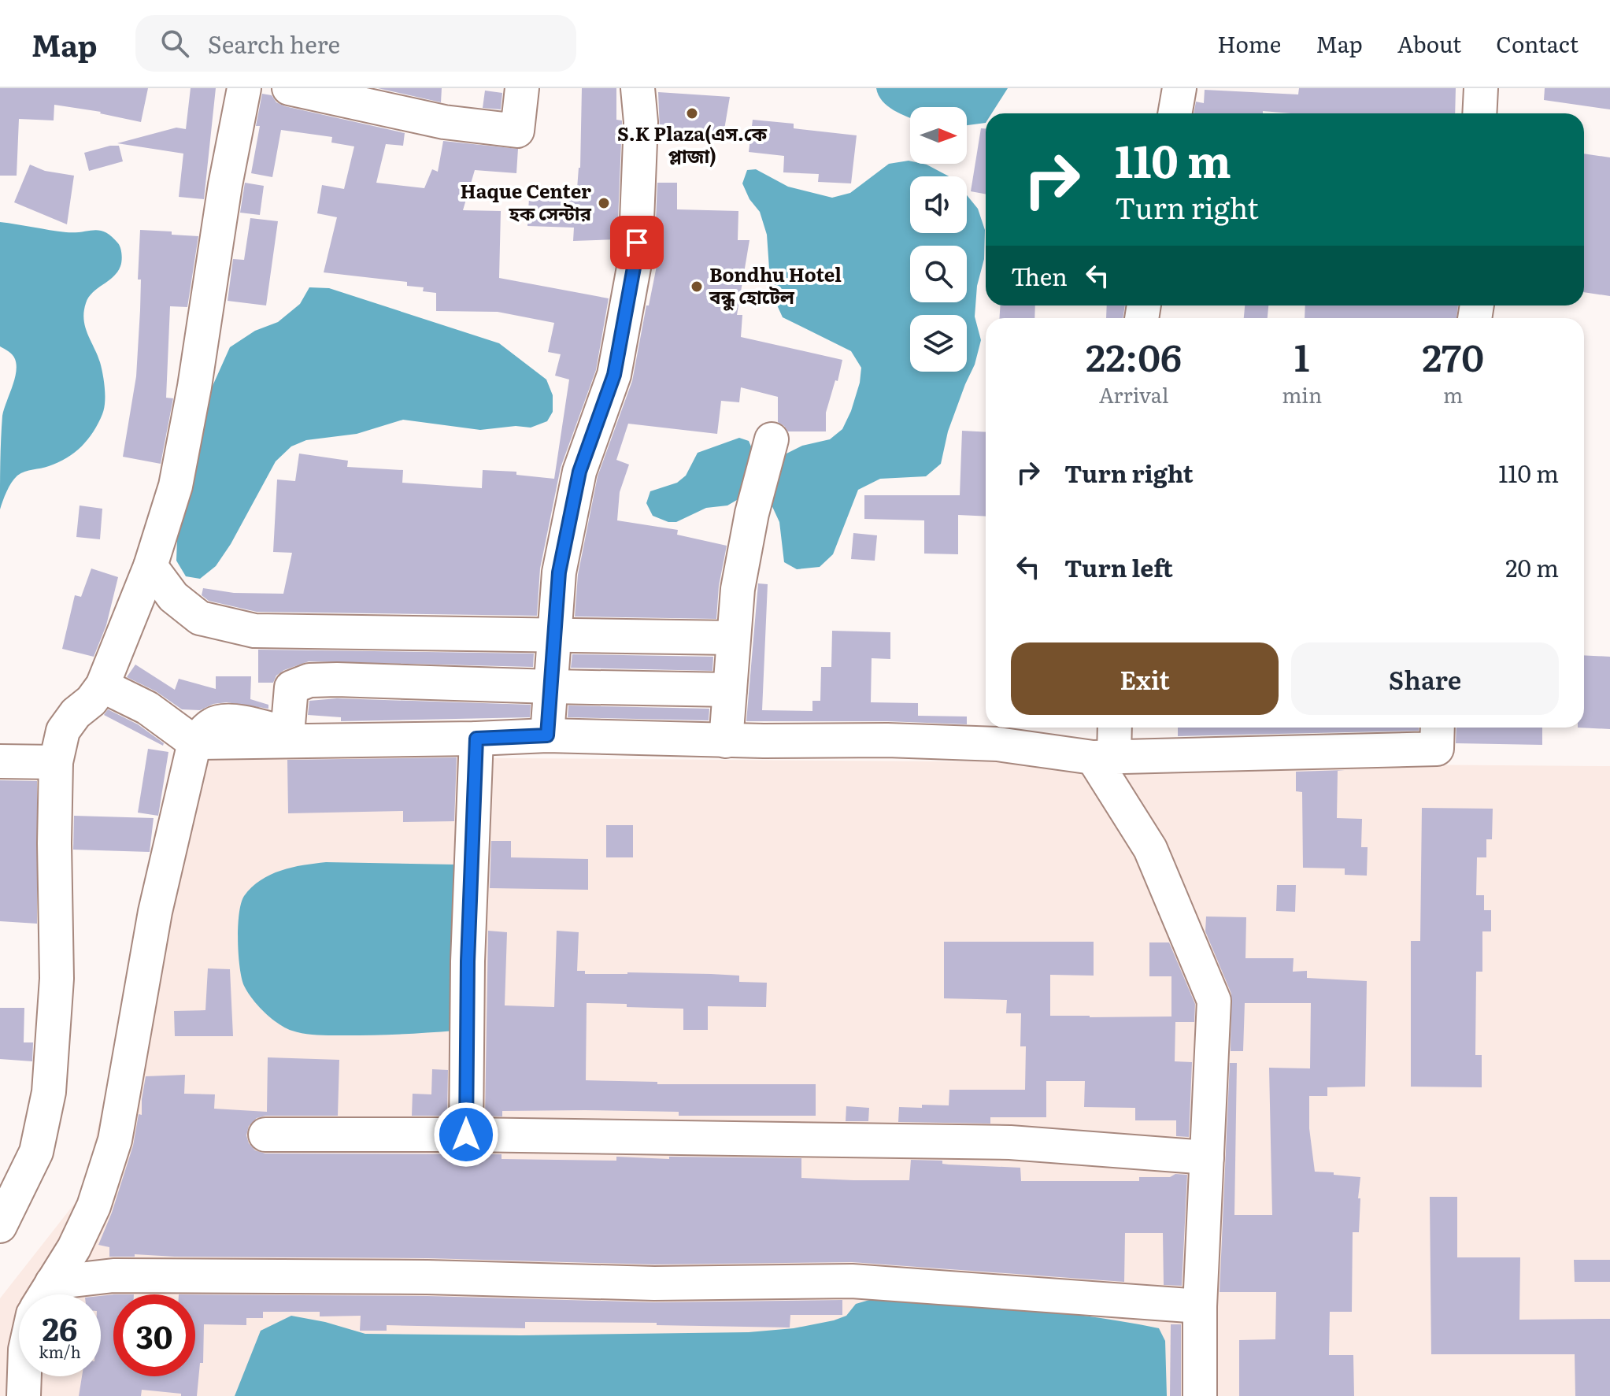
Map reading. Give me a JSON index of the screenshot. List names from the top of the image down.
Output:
{
  "places": ["S.K Plaza(এস.কে প্লাজা)", "Haque Center হক সেন্টার", "Bondhu Hotel বন্ধু হোটেল"],
  "north": "right",
  "page": {
    "header": "Map",
    "search": "Search here",
    "nav": [
      "Home",
      "Map",
      "About",
      "Contact"
    ],
    "turn": ["110 m", "Turn right"],
    "then": "Then",
    "eta": [
      "22:06",
      "Arrival",
      "1",
      "min",
      "270",
      "m"
    ],
    "list": [
      {
        "name": "Turn right",
        "value": "110 m"
      },
      {
        "name": "Turn left",
        "value": "20 m"
      }
    ],
    "buttons": ["Exit", "Share"],
    "speed": "26 km/h",
    "limit": "30"
  }
}
